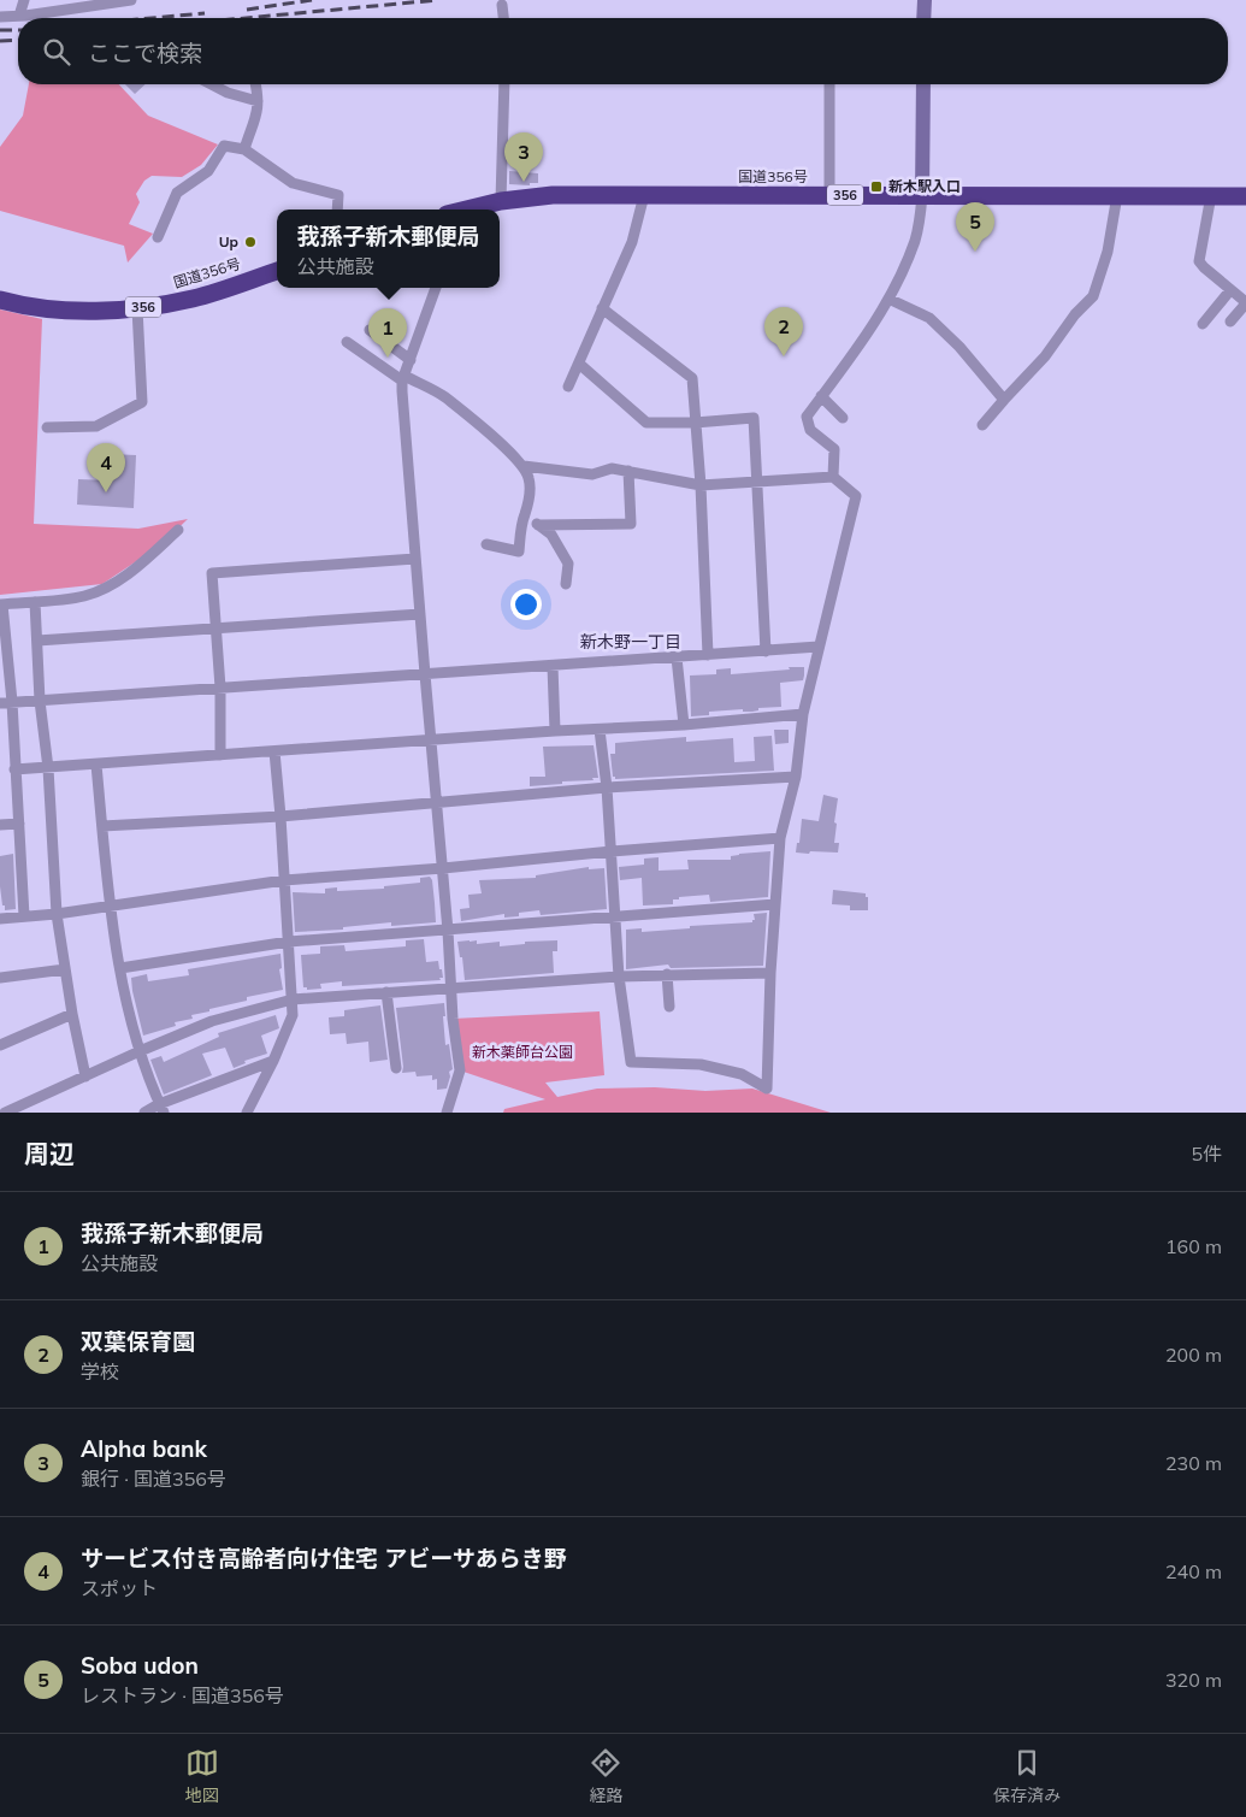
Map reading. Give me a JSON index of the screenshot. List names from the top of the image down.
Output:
{
  "streets": {
    "highway": ["国道356号", "356"]
  },
  "districts": ["新木野一丁目"],
  "parks": ["新木薬師台公園"],
  "places": {
    "transit": ["新木駅入口"],
    "other": ["Up"]
  },
  "page": {
    "search": "ここで検索",
    "pins": [
      "3",
      "5",
      "2",
      "1",
      "4"
    ],
    "popup": ["我孫子新木郵便局", "公共施設"],
    "heading": ["周辺", "5件"],
    "list": [
      {
        "mark": "1",
        "name": "我孫子新木郵便局",
        "note": "公共施設",
        "value": "160 m"
      },
      {
        "mark": "2",
        "name": "双葉保育園",
        "note": "学校",
        "value": "200 m"
      },
      {
        "mark": "3",
        "name": "Alpha bank",
        "note": "銀行 · 国道356号",
        "value": "230 m"
      },
      {
        "mark": "4",
        "name": "サービス付き高齢者向け住宅 アビーサあらき野",
        "note": "スポット",
        "value": "240 m"
      },
      {
        "mark": "5",
        "name": "Soba udon",
        "note": "レストラン · 国道356号",
        "value": "320 m"
      }
    ],
    "nav": ["地図", "経路", "保存済み"]
  }
}
